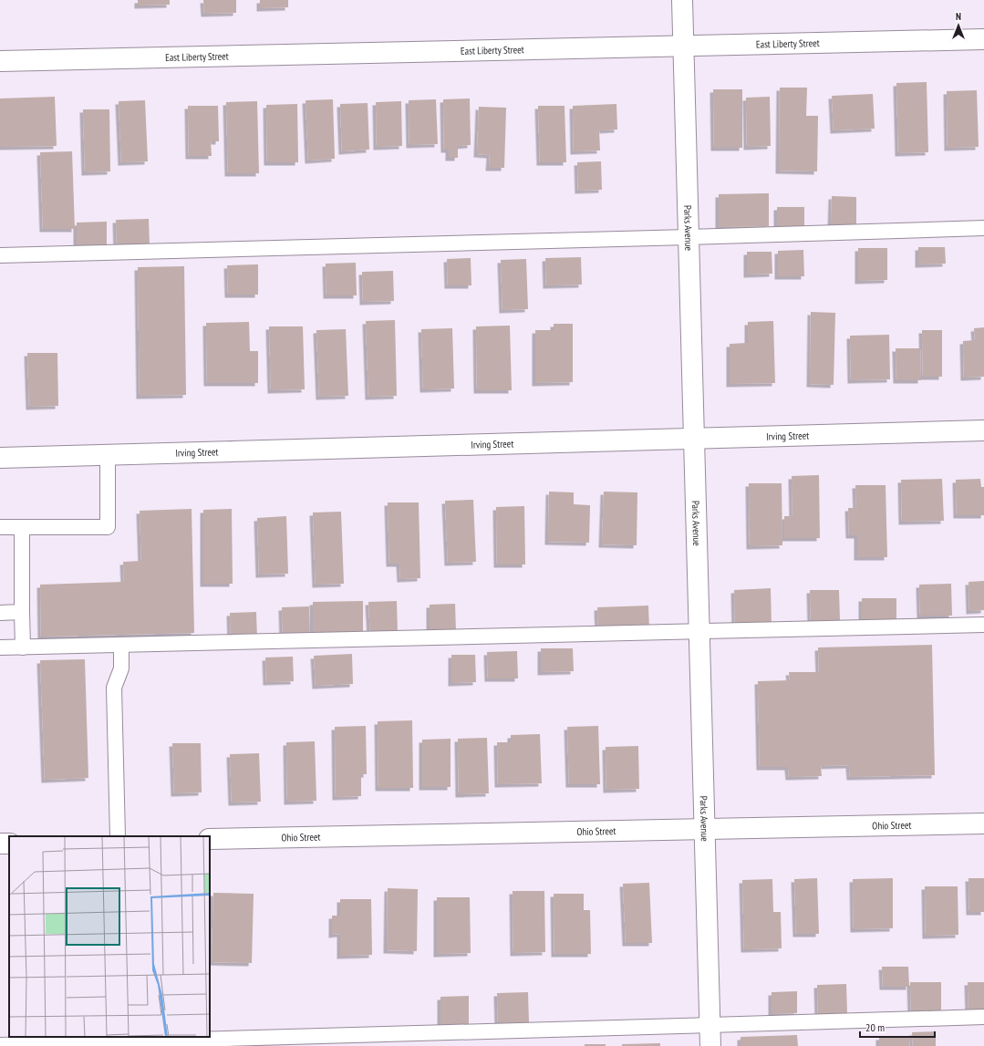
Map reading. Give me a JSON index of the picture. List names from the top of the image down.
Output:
{
  "streets": {
    "street": [
      "East Liberty Street",
      "Parks Avenue",
      "Irving Street",
      "Ohio Street"
    ]
  },
  "crossings": [
    ["East Liberty Street", "Parks Avenue"],
    ["Parks Avenue", "Irving Street"],
    ["Parks Avenue", "Ohio Street"]
  ],
  "scale_bar": "20 m",
  "north": "top"
}
